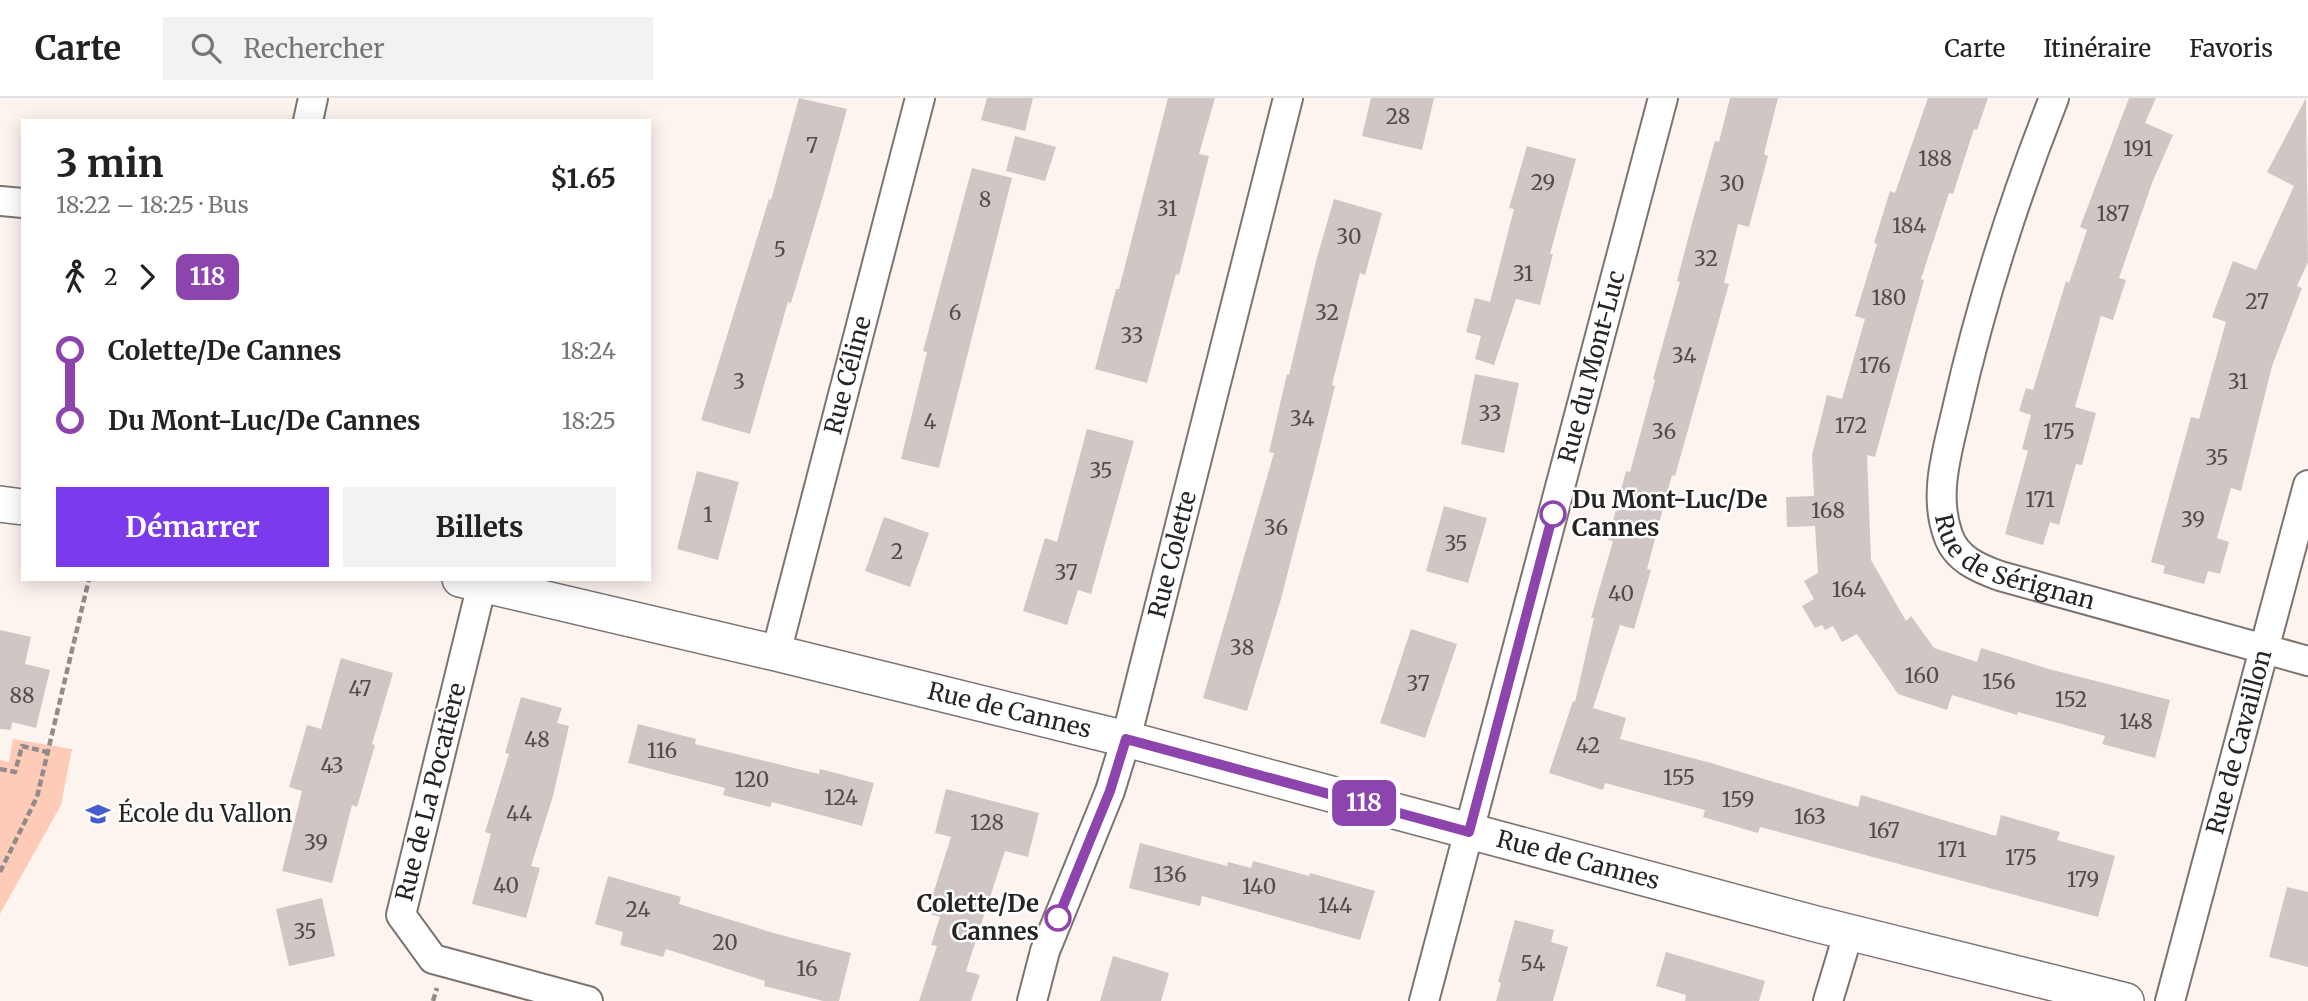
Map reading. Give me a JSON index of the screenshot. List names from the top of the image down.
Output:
{
  "streets": {
    "street": [
      "Rue du Mont-Luc",
      "Rue Céline",
      "Rue Colette",
      "Rue de Sérignan",
      "Rue de Cannes",
      "Rue de Cavaillon",
      "Rue de La Pocatière"
    ]
  },
  "crossings": [
    ["Rue du Mont-Luc", "Rue de Cannes"],
    ["Rue Céline", "Rue de Cannes"],
    ["Rue Colette", "Rue de Cannes"],
    ["Rue de Sérignan", "Rue de Cavaillon"],
    ["Rue de Cannes", "Rue de La Pocatière"]
  ],
  "places": {
    "other": ["Du Mont-Luc/De Cannes", "Colette/De Cannes"],
    "school or university": ["École du Vallon"]
  },
  "lines": ["bus line 118"],
  "house_numbers": [
    "28",
    "7",
    "191",
    "188",
    "29",
    "30",
    "8",
    "31",
    "187",
    "184",
    "30",
    "5",
    "32",
    "31",
    "180",
    "27",
    "6",
    "32",
    "33",
    "34",
    "176",
    "3",
    "31",
    "33",
    "34",
    "4",
    "172",
    "36",
    "175",
    "35",
    "35",
    "171",
    "168",
    "1",
    "39",
    "36",
    "35",
    "2",
    "37",
    "164",
    "40",
    "38",
    "160",
    "156",
    "37",
    "47",
    "88",
    "152",
    "148",
    "48",
    "42",
    "116",
    "43",
    "155",
    "120",
    "124",
    "159",
    "44",
    "163",
    "128",
    "167",
    "39",
    "171",
    "175",
    "136",
    "179",
    "40",
    "140",
    "144",
    "24",
    "35",
    "20",
    "54",
    "16"
  ],
  "page": {
    "header": "Carte",
    "search": "Rechercher",
    "nav": ["Carte", "Itinéraire", "Favoris"],
    "on_map": "118",
    "heading": ["3 min", "18:22 – 18:25 · Bus", "$1.65"],
    "legs": ["2", "118"],
    "list": [
      {
        "name": "Colette/De Cannes",
        "value": "18:24"
      },
      {
        "name": "Du Mont-Luc/De Cannes",
        "value": "18:25"
      }
    ],
    "buttons": ["Démarrer", "Billets"]
  }
}
